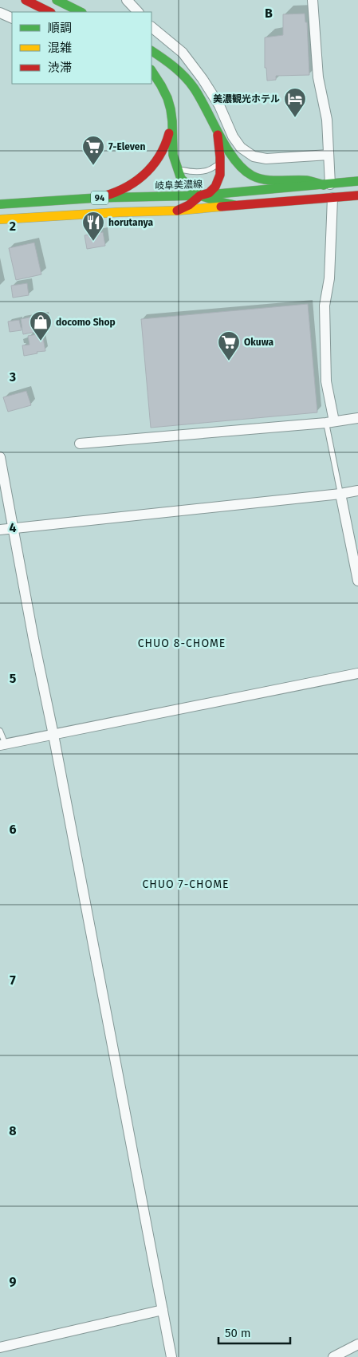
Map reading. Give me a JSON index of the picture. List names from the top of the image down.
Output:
{
  "streets": {
    "main road": ["岐阜美濃線", "94"]
  },
  "districts": ["CHUO 8-CHOME", "CHUO 7-CHOME"],
  "places": {
    "hotel": ["美濃観光ホテル"],
    "supermarket": ["7-Eleven", "Okuwa"],
    "restaurant": ["horutanya"],
    "shop": ["docomo Shop"]
  },
  "legend": ["順調", "混雑", "渋滞"],
  "scale_bar": "50 m",
  "grid": {
    "columns": ["B"],
    "rows": [
      "2",
      "3",
      "4",
      "5",
      "6",
      "7",
      "8",
      "9"
    ]
  }
}
